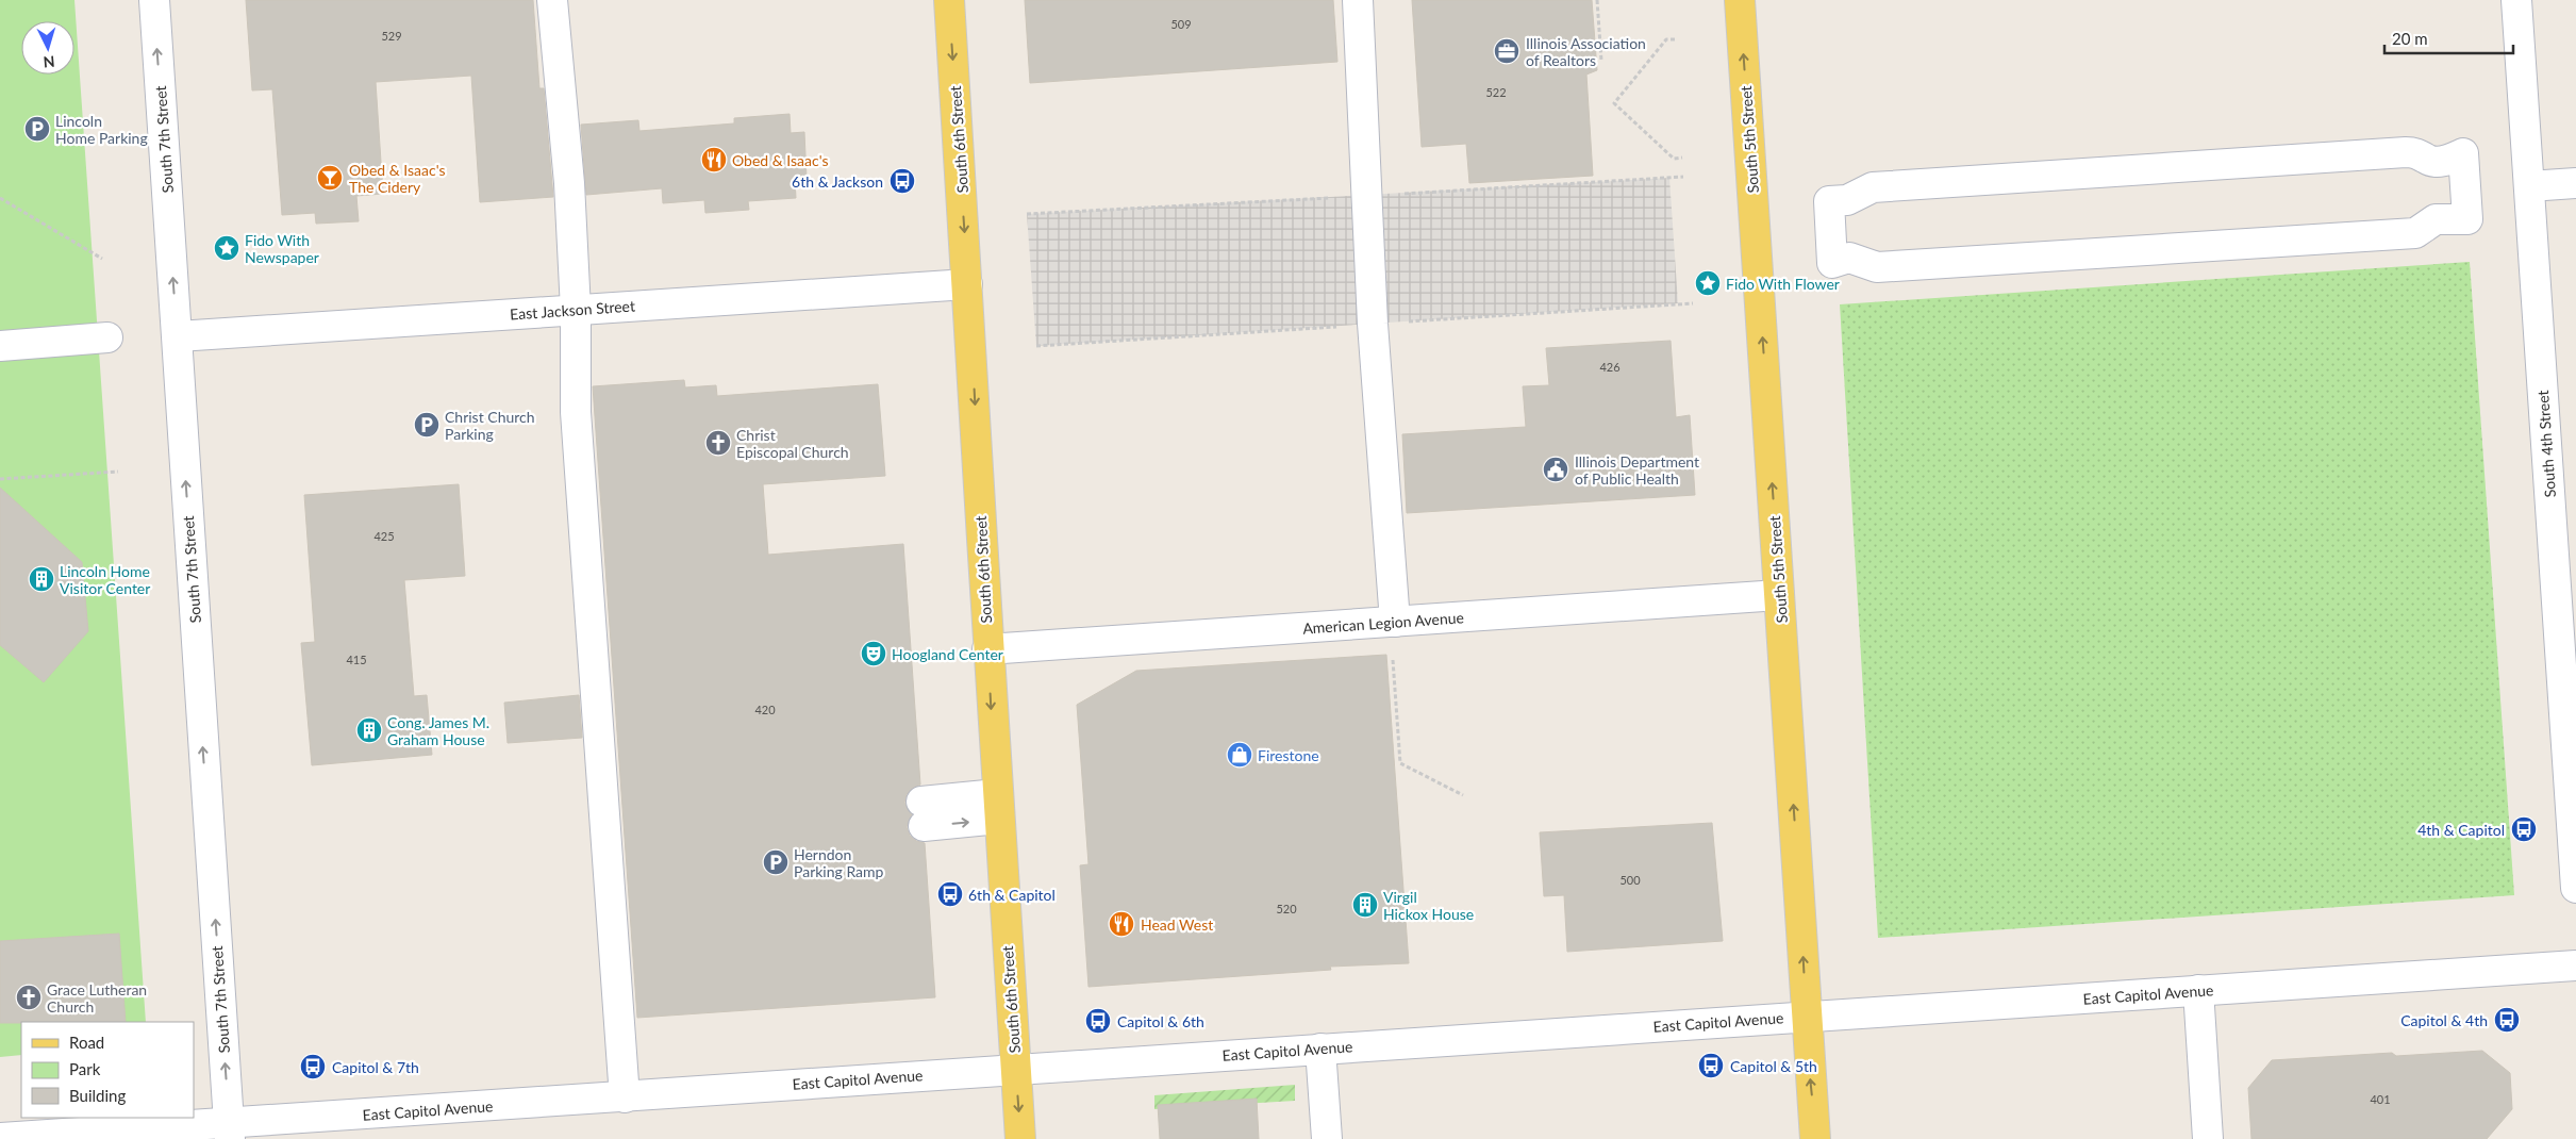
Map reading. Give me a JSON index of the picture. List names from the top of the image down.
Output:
{
  "streets": {
    "main road": ["South 6th Street", "South 5th Street"],
    "street": [
      "South 7th Street",
      "East Jackson Street",
      "South 4th Street",
      "American Legion Avenue",
      "East Capitol Avenue"
    ]
  },
  "crossings": [
    ["South 7th Street", "East Jackson Street"],
    ["South 7th Street", "East Capitol Avenue"],
    ["South 6th Street", "East Jackson Street"],
    ["South 6th Street", "American Legion Avenue"],
    ["South 6th Street", "East Capitol Avenue"],
    ["South 5th Street", "American Legion Avenue"],
    ["South 5th Street", "East Capitol Avenue"]
  ],
  "one_way": ["South 7th Street", "South 6th Street", "South 5th Street"],
  "places": {
    "office": ["Illinois Association of Realtors"],
    "parking": ["Lincoln Home Parking", "Christ Church Parking", "Herndon Parking Ramp"],
    "restaurant": ["Obed & Isaac's", "Head West"],
    "bar": ["Obed & Isaac's The Cidery"],
    "bus stop": [
      "6th & Jackson",
      "4th & Capitol",
      "6th & Capitol",
      "Capitol & 4th",
      "Capitol & 6th",
      "Capitol & 5th",
      "Capitol & 7th"
    ],
    "place": ["Fido With Newspaper", "Fido With Flower"],
    "church": ["Christ Episcopal Church", "Grace Lutheran Church"],
    "public building": ["Illinois Department of Public Health"],
    "building": ["Lincoln Home Visitor Center", "Cong. James M. Graham House", "Virgil Hickox House"],
    "theatre": ["Hoogland Center"],
    "shop": ["Firestone"]
  },
  "house_numbers": [
    "509",
    "529",
    "522",
    "426",
    "425",
    "415",
    "420",
    "500",
    "520",
    "401"
  ],
  "legend": ["Road", "Park", "Building"],
  "scale_bar": "20 m",
  "north": "bottom"
}
